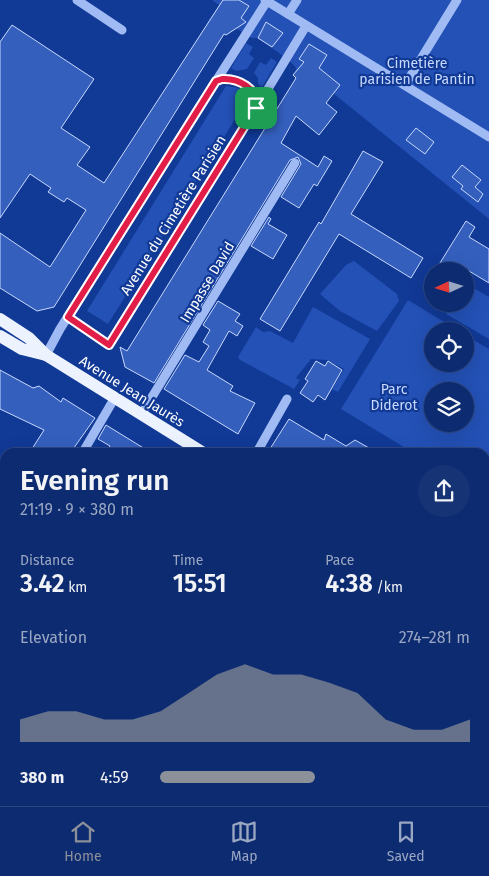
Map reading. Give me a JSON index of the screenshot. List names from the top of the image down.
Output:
{
  "streets": {
    "main road": ["Avenue Jean Jaurès"],
    "street": ["Avenue du Cimetière Parisien", "Impasse David"]
  },
  "crossings": [
    ["Impasse David", "Avenue Jean Jaurès"]
  ],
  "parks": ["Cimetière parisien de Pantin", "Parc Diderot"],
  "north": "left",
  "page": {
    "heading": ["Evening run", "21:19 · 9 × 380 m"],
    "stats": [
      ["Distance", "3.42 km"],
      ["Time", "15:51"],
      ["Pace", "4:38 /km"]
    ],
    "chart": ["Elevation", "274–281 m"],
    "list": [
      {
        "name": "380 m",
        "note": "4:59"
      }
    ],
    "tabs": ["Home", "Map", "Saved"]
  }
}
